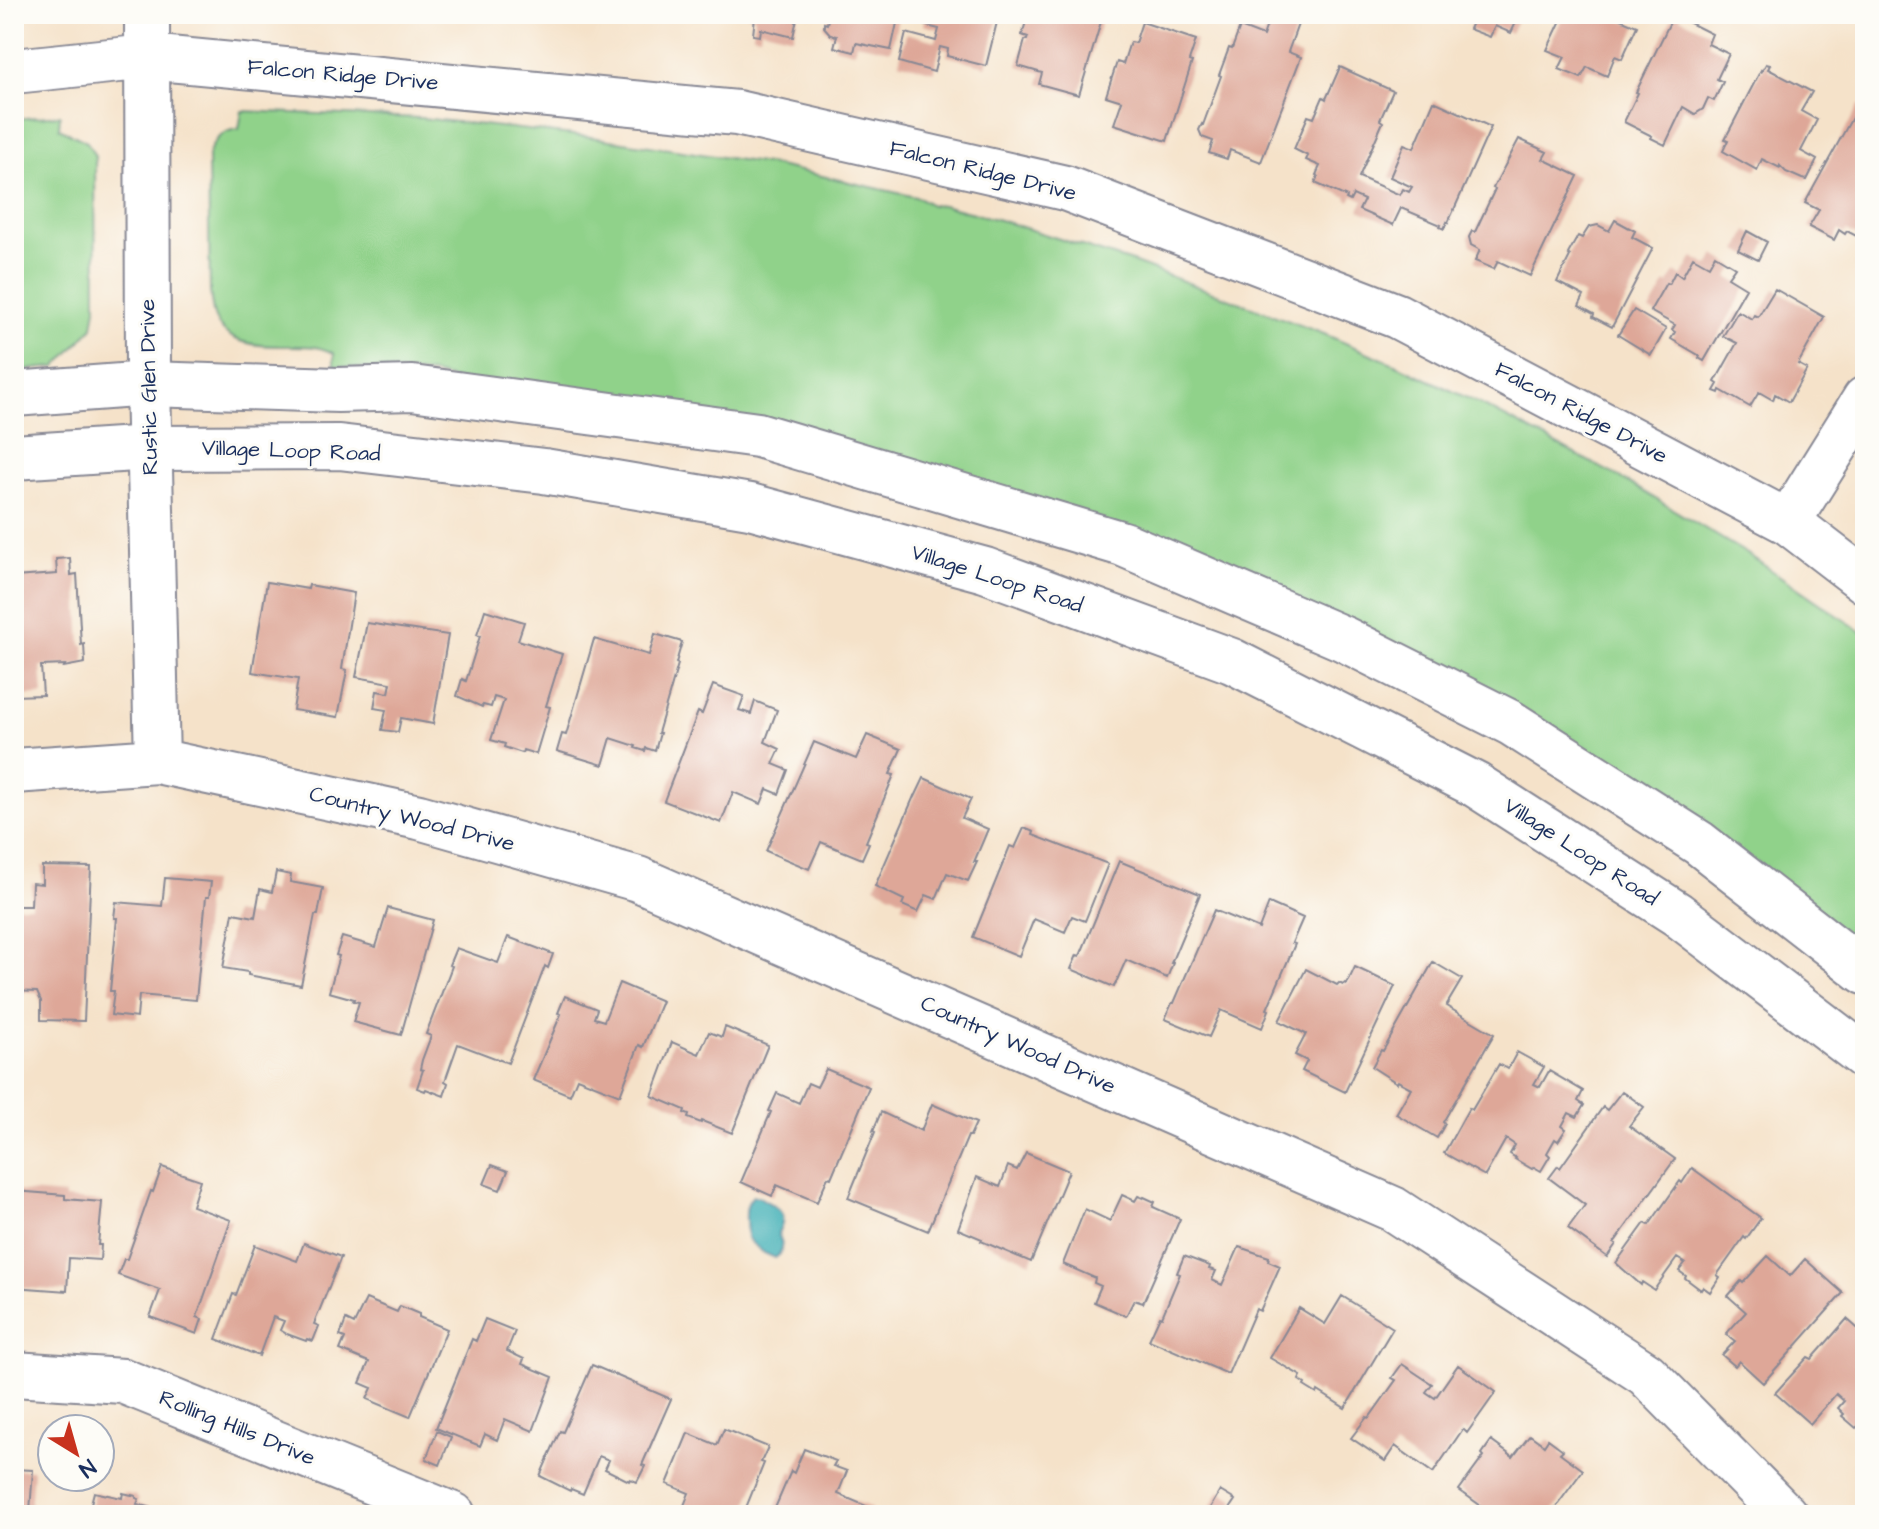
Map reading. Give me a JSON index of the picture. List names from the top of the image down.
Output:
{
  "streets": {
    "street": [
      "Falcon Ridge Drive",
      "Rustic Glen Drive",
      "Village Loop Road",
      "Country Wood Drive",
      "Rolling Hills Drive"
    ]
  },
  "crossings": [
    ["Falcon Ridge Drive", "Rustic Glen Drive"],
    ["Rustic Glen Drive", "Village Loop Road"],
    ["Rustic Glen Drive", "Country Wood Drive"]
  ],
  "north": "bottom right"
}
